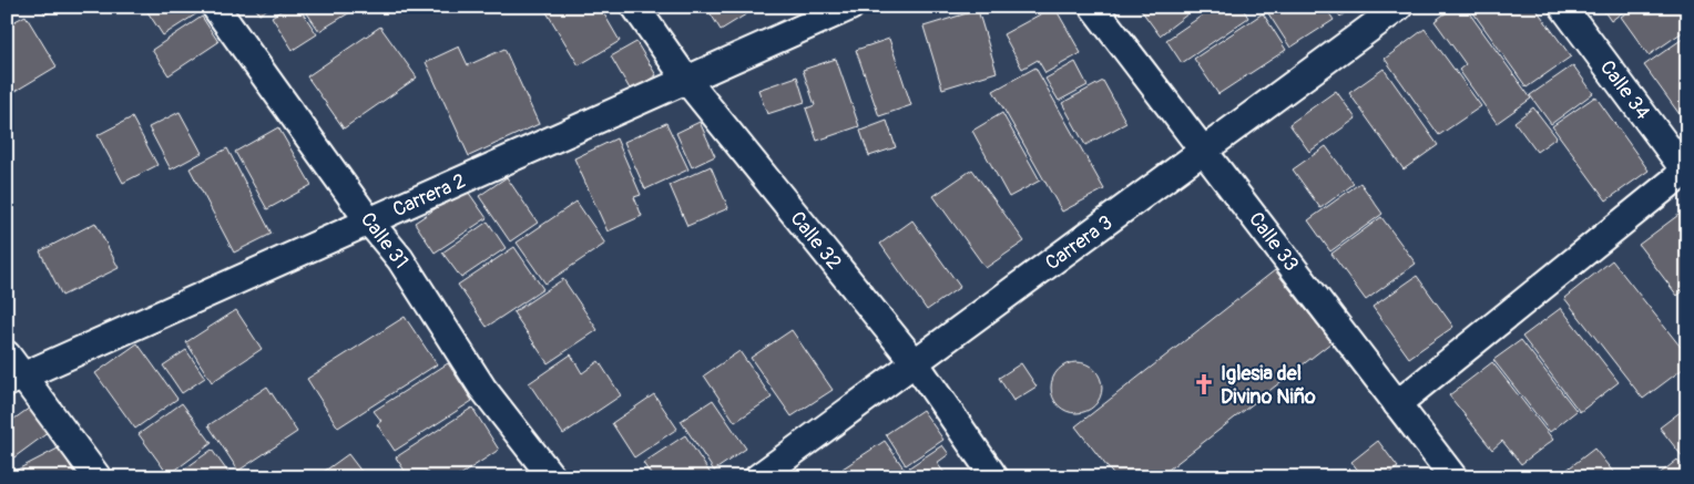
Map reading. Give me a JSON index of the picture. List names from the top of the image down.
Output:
{
  "streets": {
    "street": [
      "Calle 34",
      "Carrera 2",
      "Calle 31",
      "Calle 32",
      "Calle 33",
      "Carrera 3"
    ]
  },
  "crossings": [
    ["Carrera 2", "Calle 31"],
    ["Carrera 2", "Calle 32"],
    ["Calle 32", "Carrera 3"],
    ["Calle 33", "Carrera 3"]
  ],
  "places": {
    "church": ["Iglesia del Divino Niño"]
  }
}
